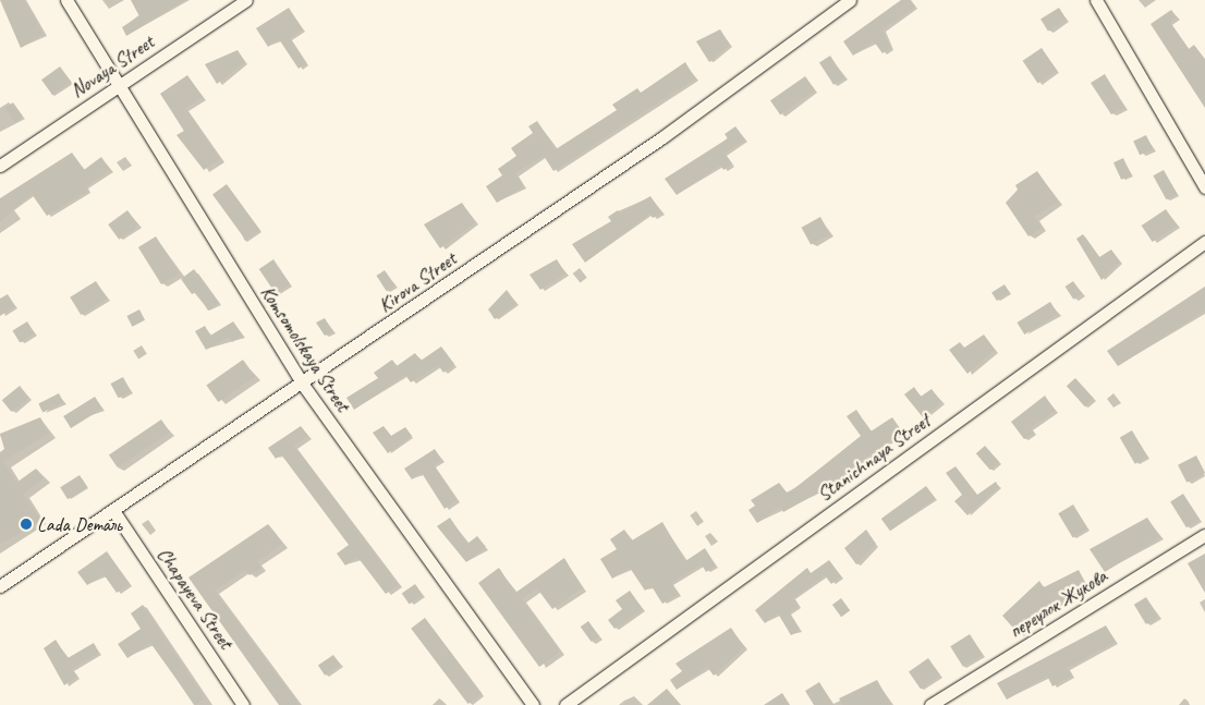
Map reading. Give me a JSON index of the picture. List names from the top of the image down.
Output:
{
  "streets": {
    "street": [
      "Novaya Street",
      "Kirova Street",
      "Komsomolskaya Street",
      "Stanichnaya Street",
      "Chapayeva Street",
      "переулок Жукова"
    ]
  },
  "crossings": [
    ["Novaya Street", "Komsomolskaya Street"],
    ["Kirova Street", "Komsomolskaya Street"],
    ["Kirova Street", "Chapayeva Street"]
  ],
  "places": ["Lada Dеталь"]
}
